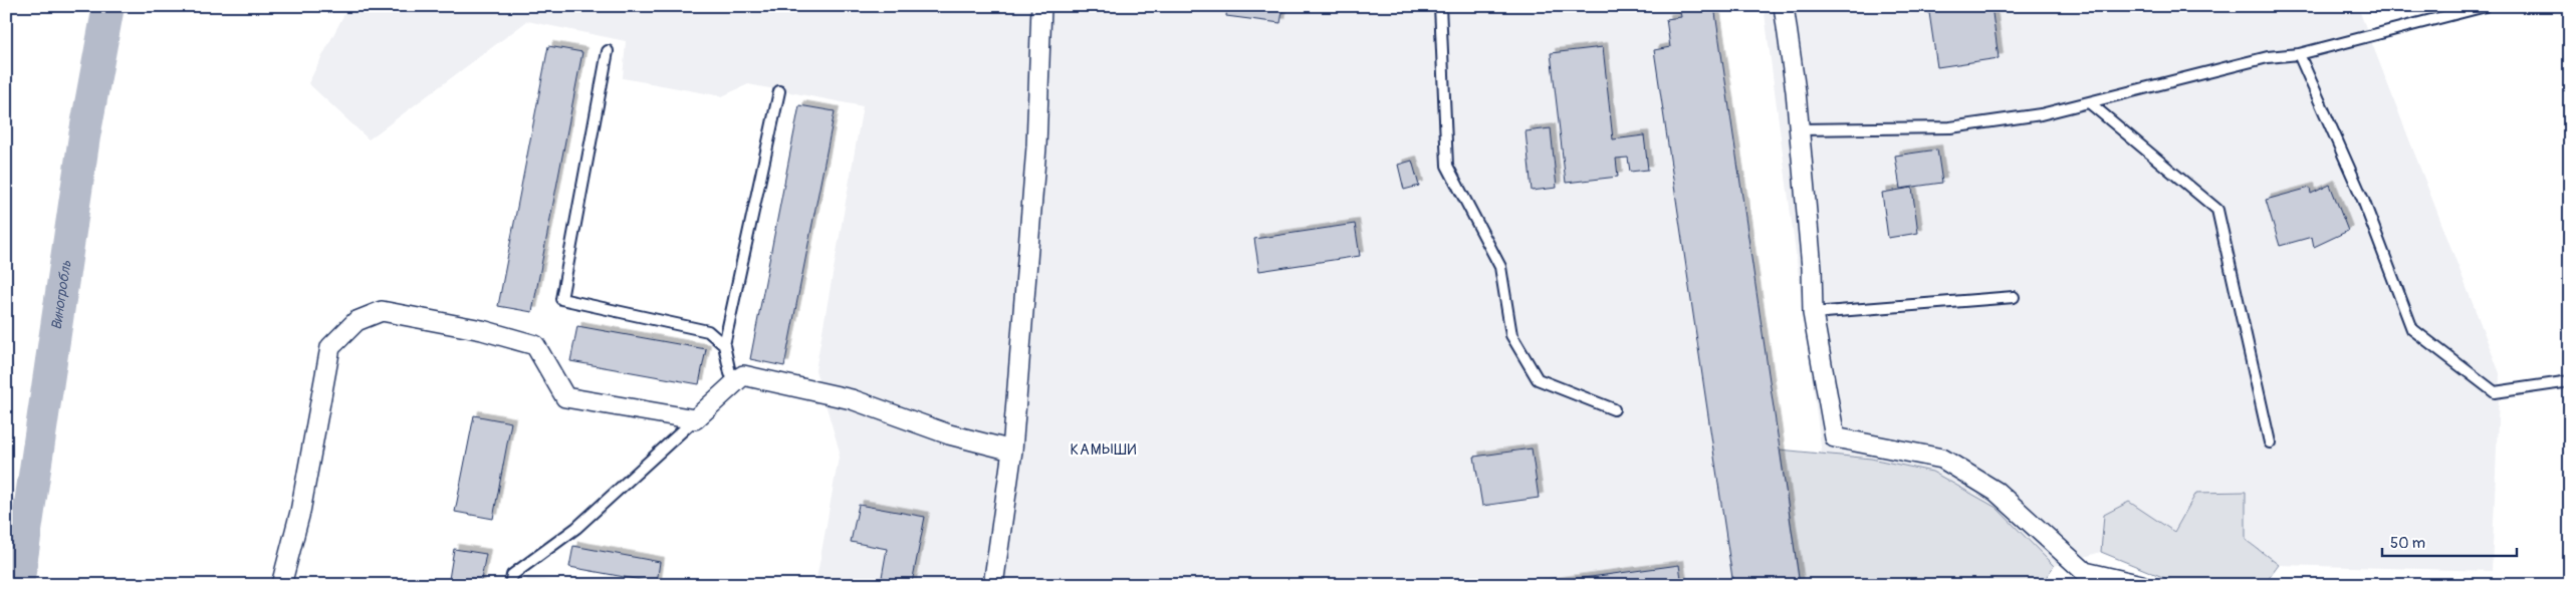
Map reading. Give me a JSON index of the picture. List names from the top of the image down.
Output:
{
  "districts": ["КАМЫШИ"],
  "water": ["Виногробль"],
  "scale_bar": "50 m"
}
